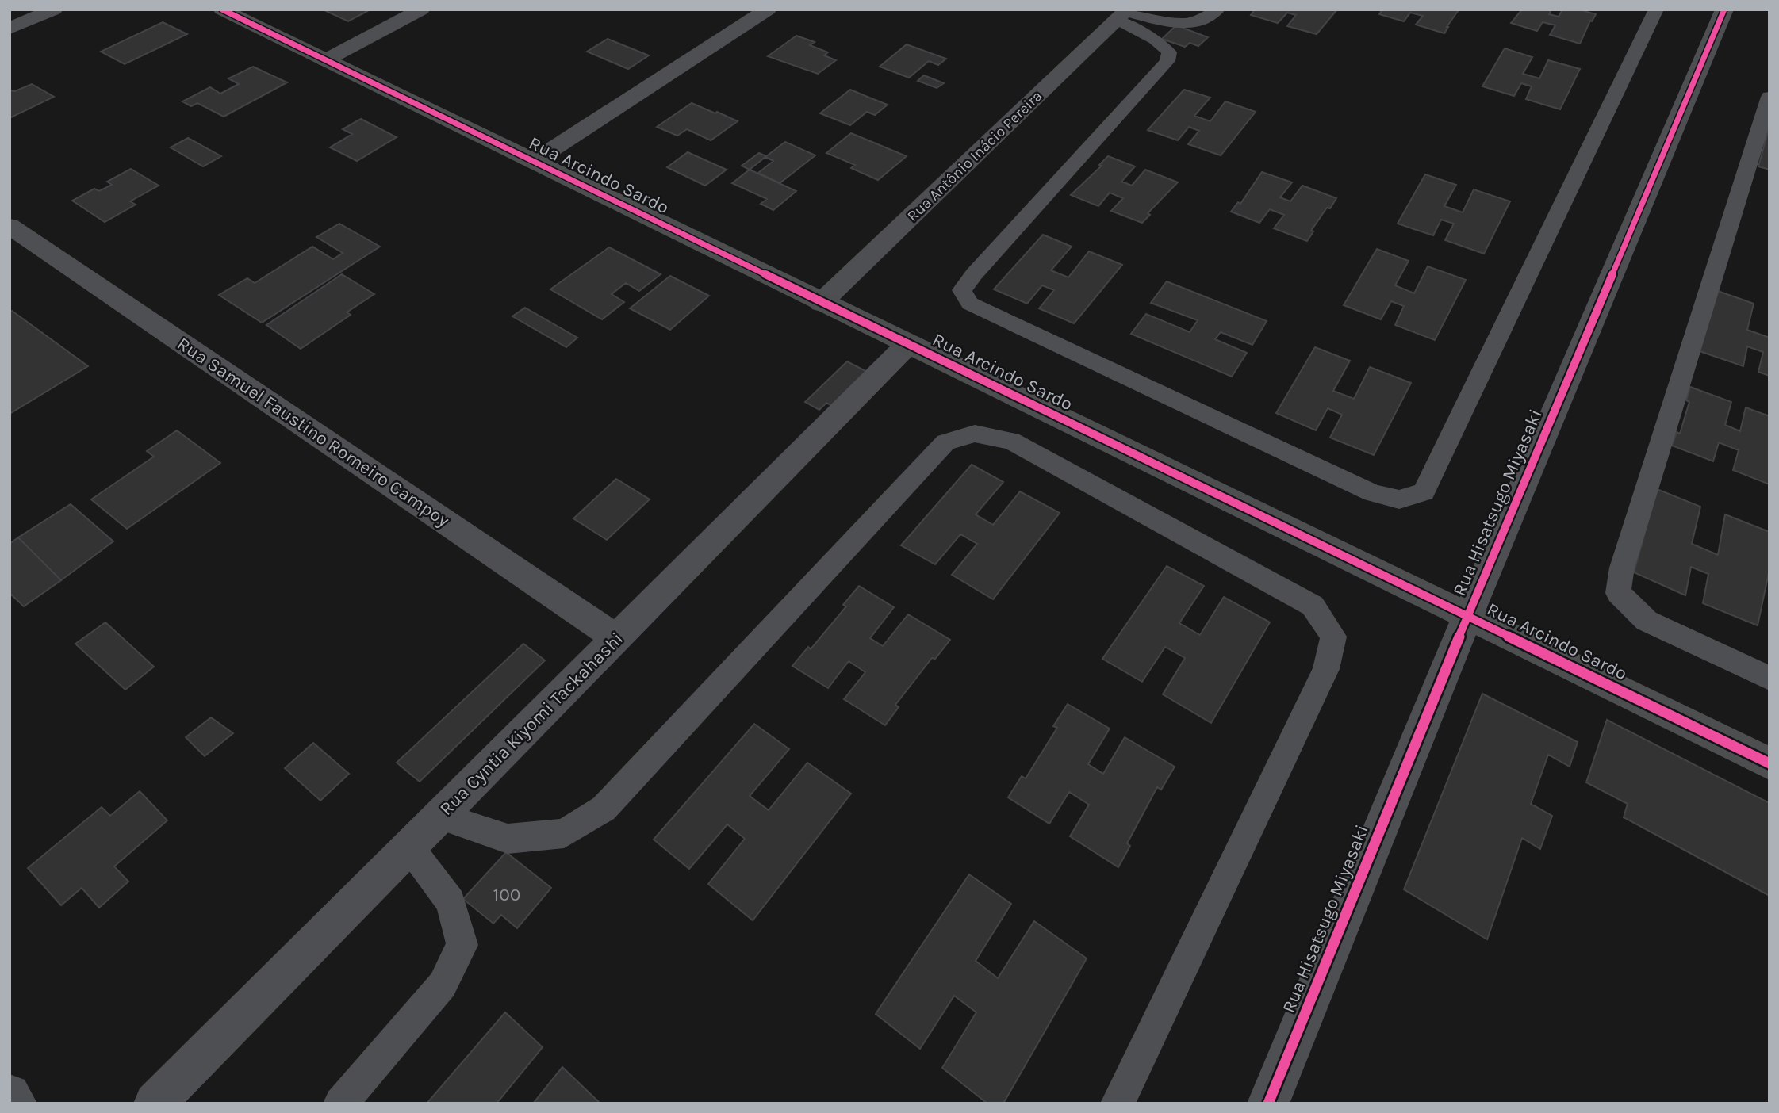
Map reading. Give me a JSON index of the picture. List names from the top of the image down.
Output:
{
  "streets": {
    "street": [
      "Rua Antônio Inácio Pereira",
      "Rua Arcindo Sardo",
      "Rua Samuel Faustino Romeiro Campoy",
      "Rua Hisatsugo Miyasaki",
      "Rua Cyntia Kiyomi Tackahashi"
    ]
  },
  "crossings": [
    ["Rua Antônio Inácio Pereira", "Rua Arcindo Sardo"],
    ["Rua Arcindo Sardo", "Rua Hisatsugo Miyasaki"],
    ["Rua Arcindo Sardo", "Rua Cyntia Kiyomi Tackahashi"],
    ["Rua Samuel Faustino Romeiro Campoy", "Rua Cyntia Kiyomi Tackahashi"]
  ],
  "house_numbers": ["100"]
}
